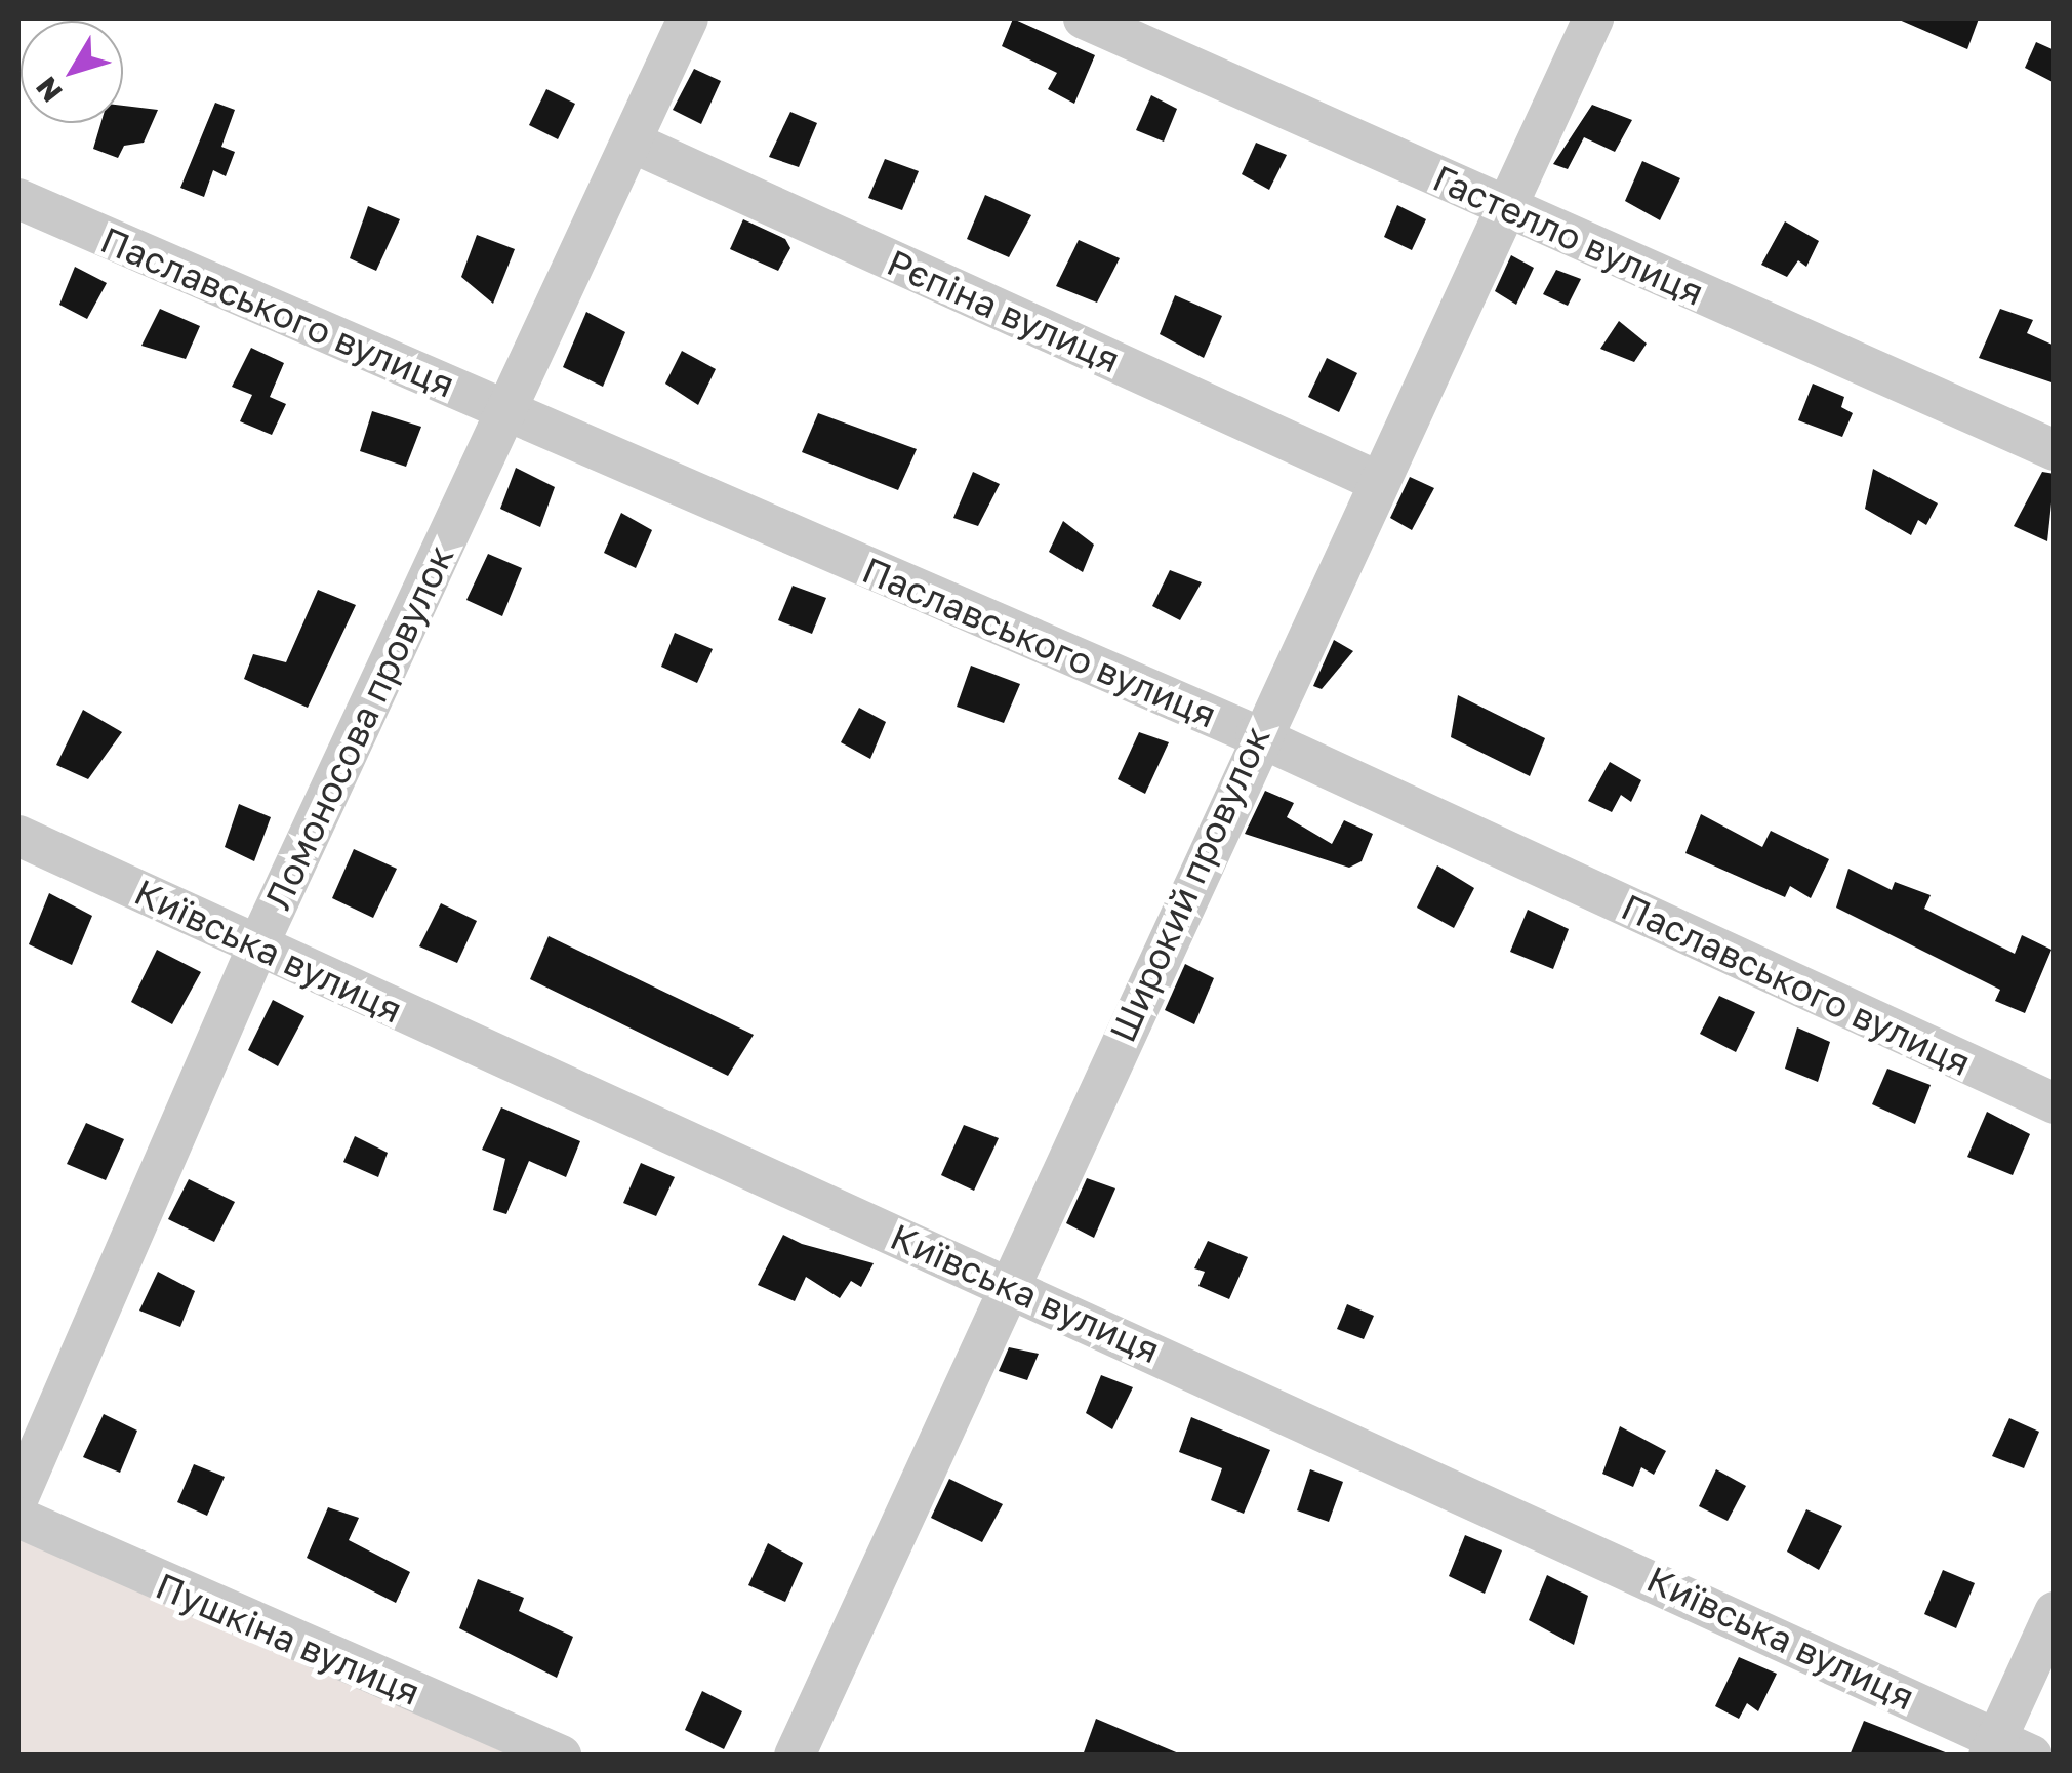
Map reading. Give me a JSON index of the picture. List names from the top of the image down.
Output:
{
  "streets": {
    "street": [
      "Гастелло вулиця",
      "Рєпіна вулиця",
      "Паславського вулиця",
      "Ломоносова провулок",
      "Широкий провулок",
      "Київська вулиця",
      "Пушкіна вулиця"
    ]
  },
  "crossings": [
    ["Гастелло вулиця", "Широкий провулок"],
    ["Рєпіна вулиця", "Ломоносова провулок"],
    ["Рєпіна вулиця", "Широкий провулок"],
    ["Паславського вулиця", "Ломоносова провулок"],
    ["Паславського вулиця", "Широкий провулок"],
    ["Ломоносова провулок", "Київська вулиця"],
    ["Широкий провулок", "Київська вулиця"]
  ],
  "north": "bottom left"
}
